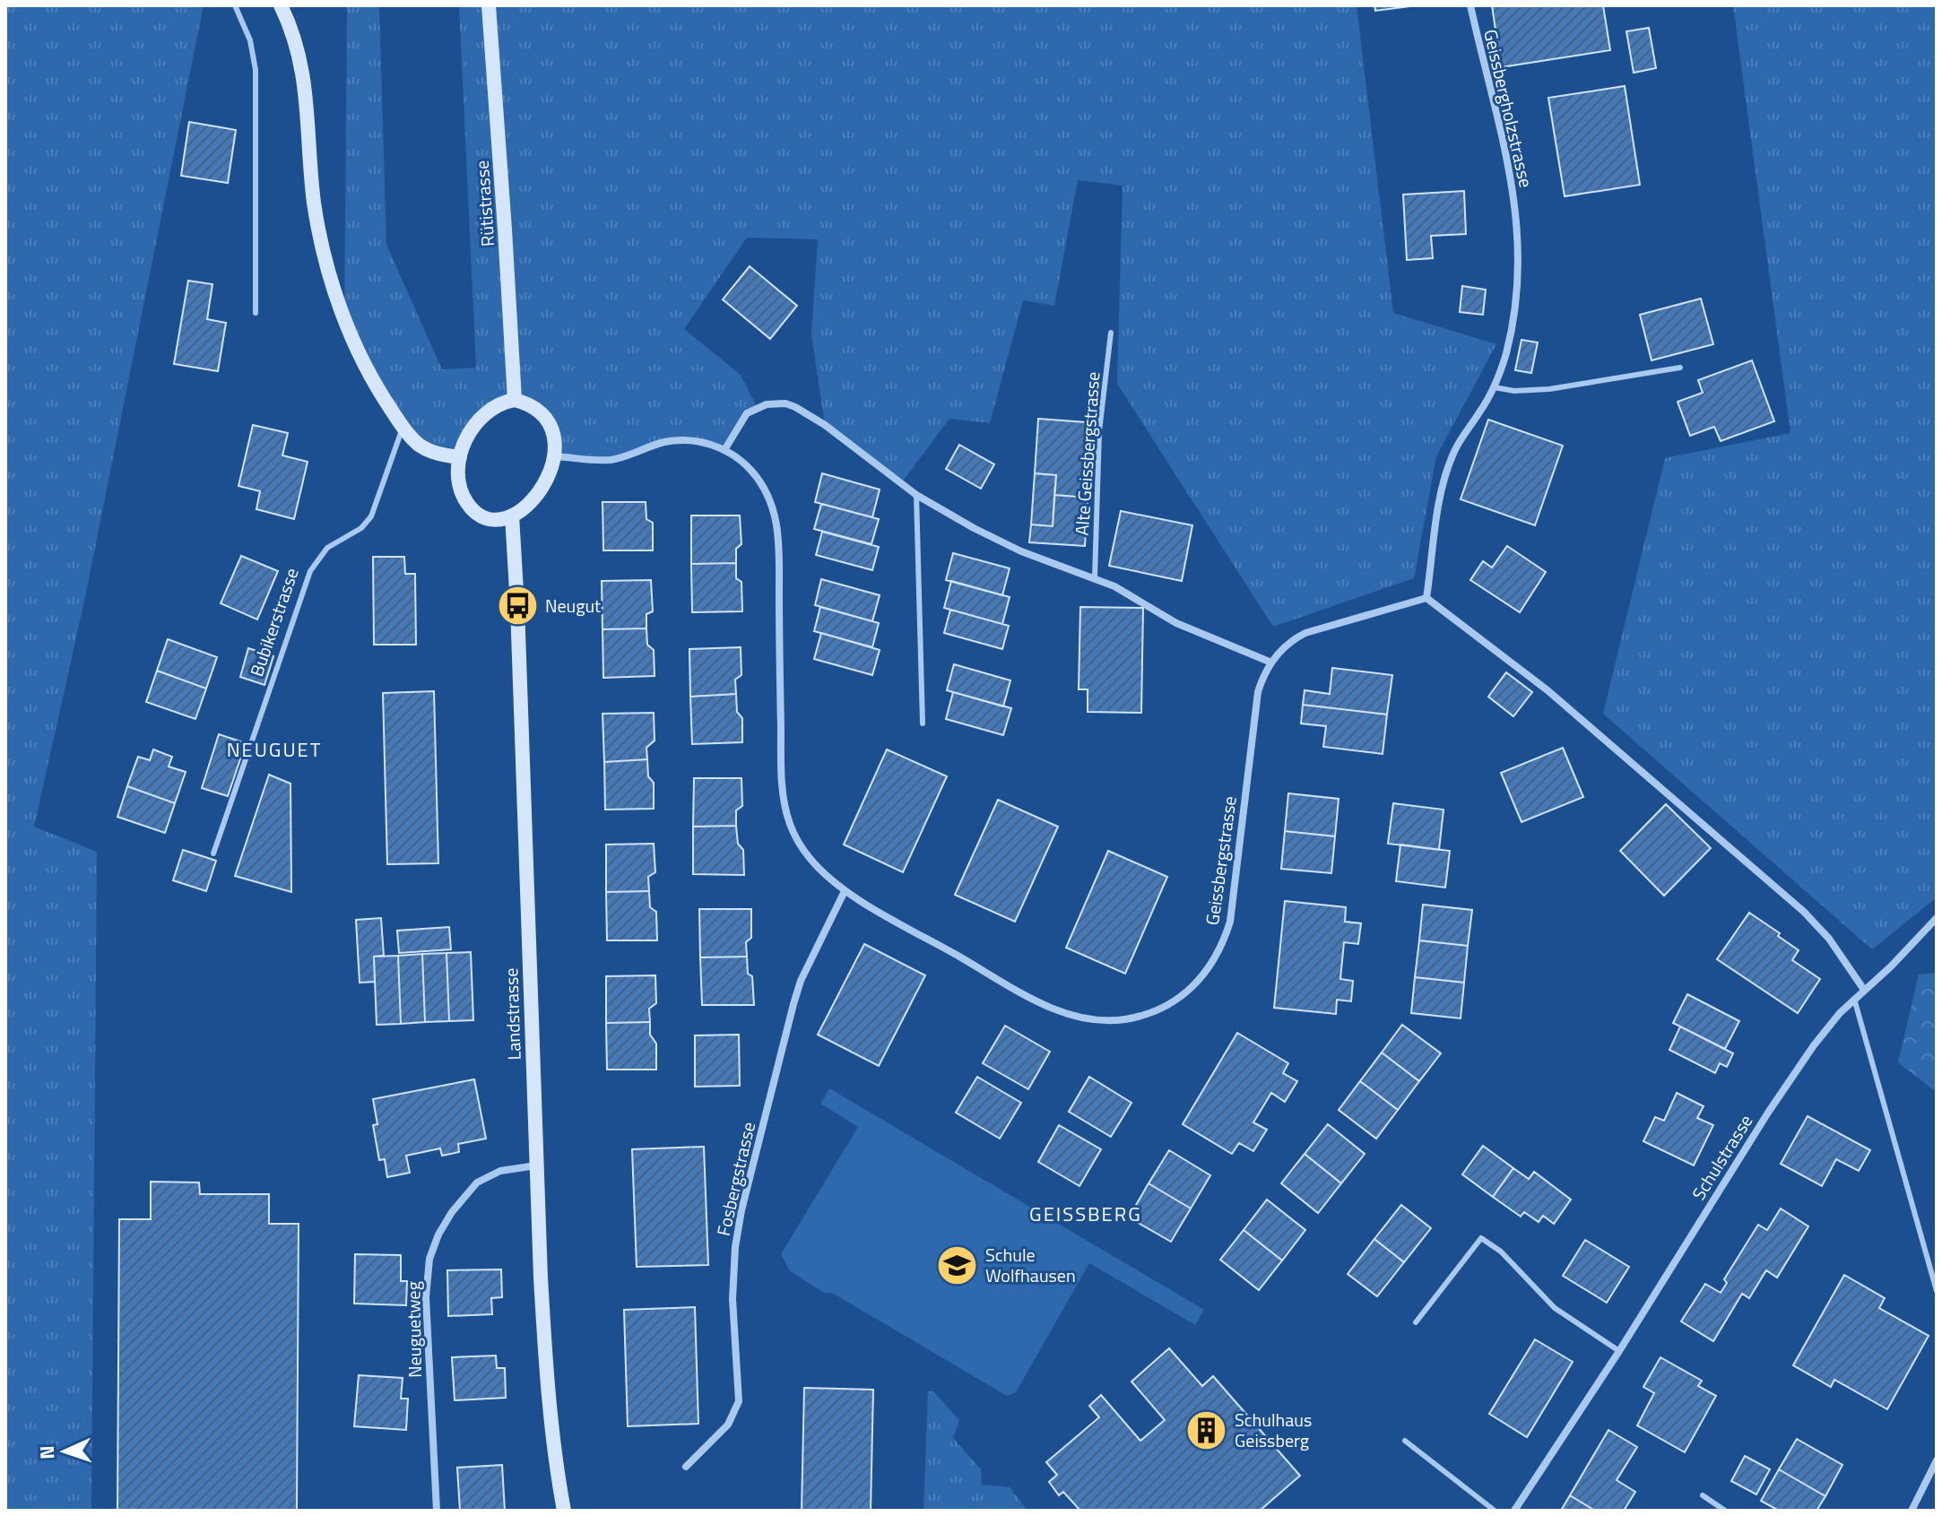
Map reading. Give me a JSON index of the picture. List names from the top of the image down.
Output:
{
  "streets": {
    "main road": ["Rütistrasse", "Landstrasse"],
    "street": [
      "Geissbergholzstrasse",
      "Geissbergstrasse",
      "Schulstrasse",
      "Fosbergstrasse",
      "Neuguetweg"
    ],
    "lane": ["Alte Geissbergstrasse", "Bubikerstrasse"]
  },
  "crossings": [
    ["Geissbergholzstrasse", "Geissbergstrasse"],
    ["Rütistrasse", "Geissbergstrasse"],
    ["Rütistrasse", "Landstrasse"],
    ["Geissbergstrasse", "Landstrasse"],
    ["Geissbergstrasse", "Fosbergstrasse"],
    ["Landstrasse", "Neuguetweg"]
  ],
  "districts": ["NEUGUET", "GEISSBERG"],
  "places": {
    "bus stop": ["Neugut"],
    "school or university": ["Schule Wolfhausen"],
    "building": ["Schulhaus Geissberg"]
  },
  "north": "left"
}
